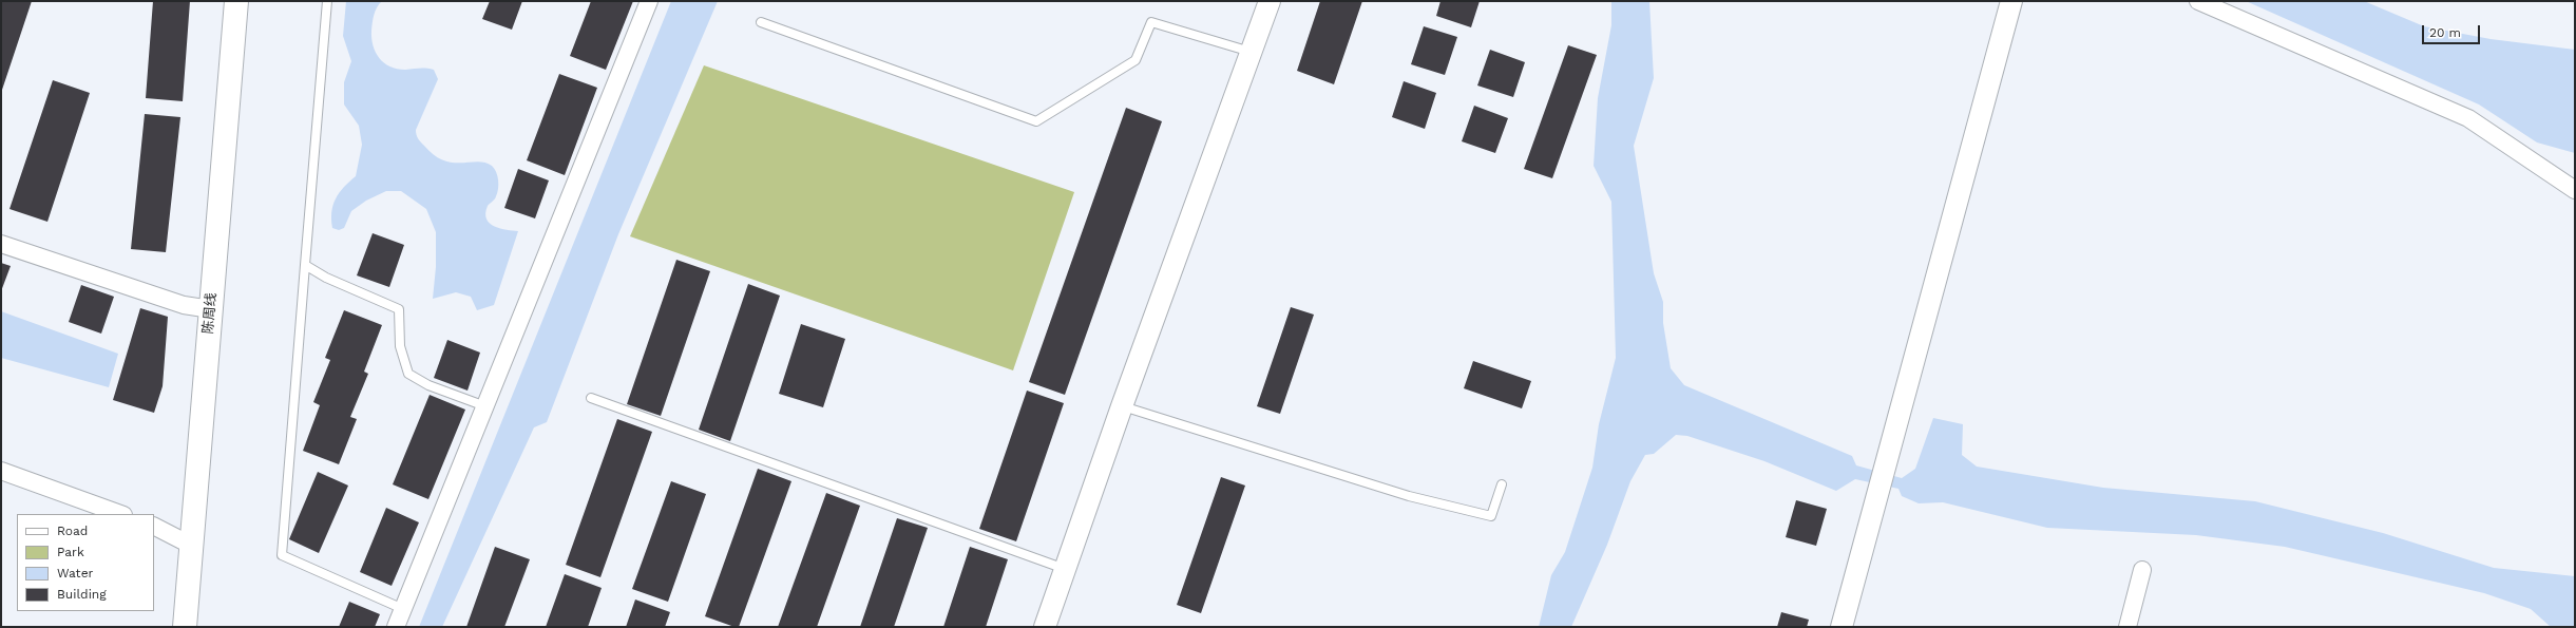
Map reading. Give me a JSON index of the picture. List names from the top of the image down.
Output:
{
  "streets": {
    "main road": ["陈周线"]
  },
  "legend": [
    "Road",
    "Park",
    "Water",
    "Building"
  ],
  "scale_bar": "20 m"
}
